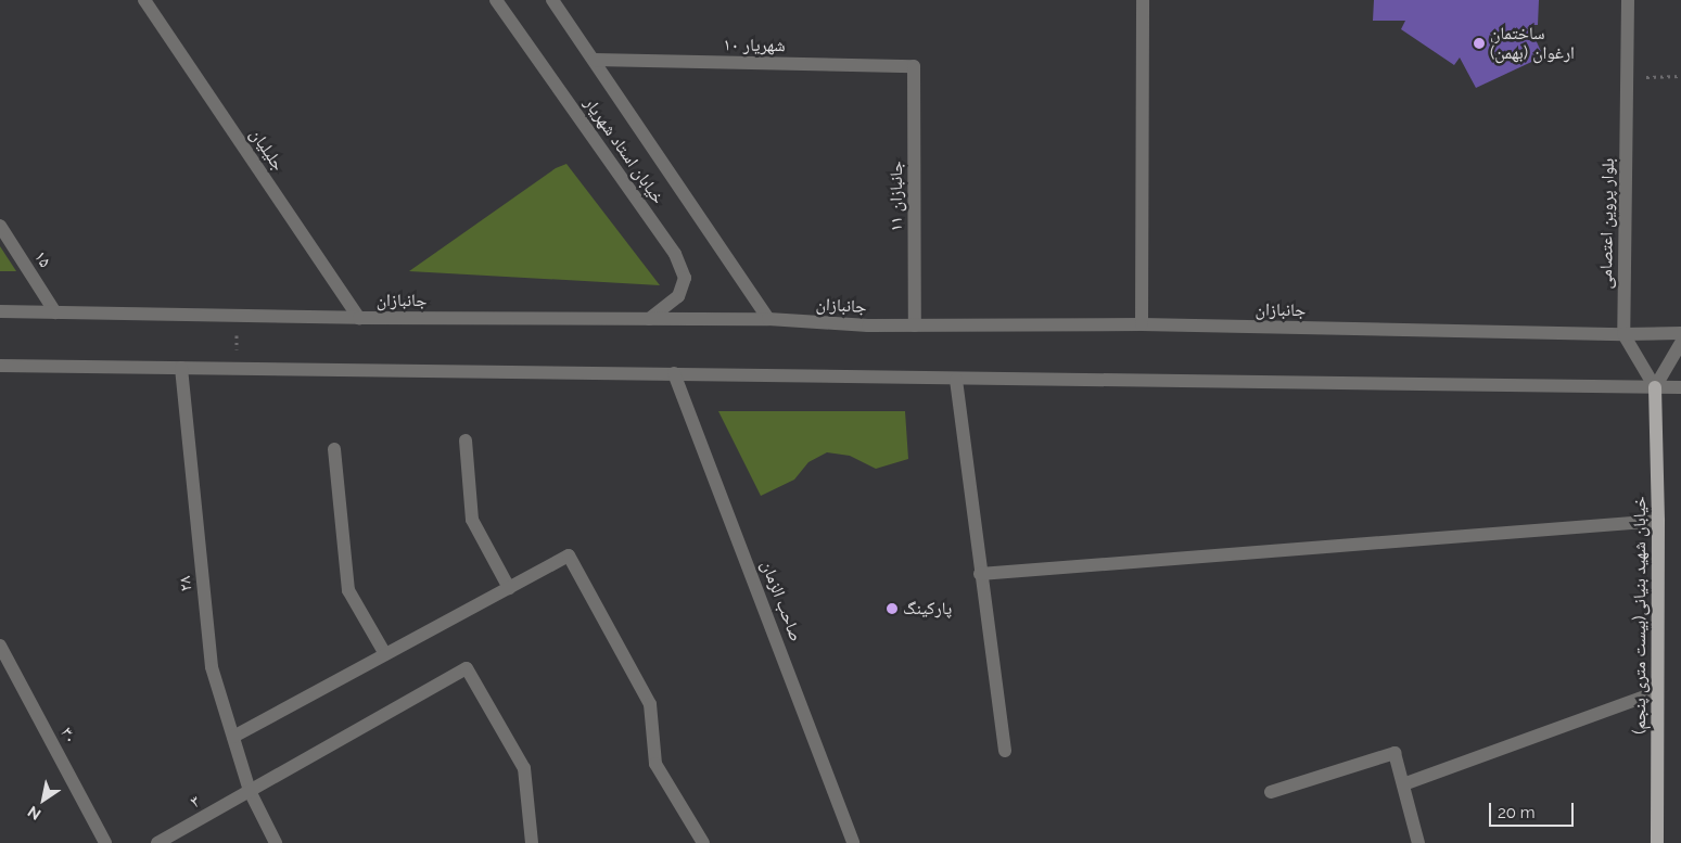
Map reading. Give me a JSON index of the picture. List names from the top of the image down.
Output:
{
  "streets": {
    "main road": ["خیابان شهید بنیانی(بیست متری پنجم)"],
    "street": [
      "شهریار ۱۰",
      "جلیلیان",
      "خیابان استاد شهریار",
      "۱۱ جانبازان",
      "بلوار پروین اعتصامی",
      "۱۵",
      "جانبازان",
      "۲۸",
      "صاحب الزمان",
      "۳۰",
      "۳"
    ]
  },
  "crossings": [
    ["شهریار ۱۰", "خیابان استاد شهریار"],
    ["شهریار ۱۰", "۱۱ جانبازان"],
    ["جلیلیان", "جانبازان"],
    ["خیابان استاد شهریار", "جانبازان"],
    ["۱۱ جانبازان", "جانبازان"],
    ["بلوار پروین اعتصامی", "جانبازان"],
    ["۱۵", "جانبازان"],
    ["۲۸", "۳"]
  ],
  "places": ["ساختمان ارغوان (بهمن)", "پارکینگ"],
  "scale_bar": "20 m",
  "north": "bottom left"
}
